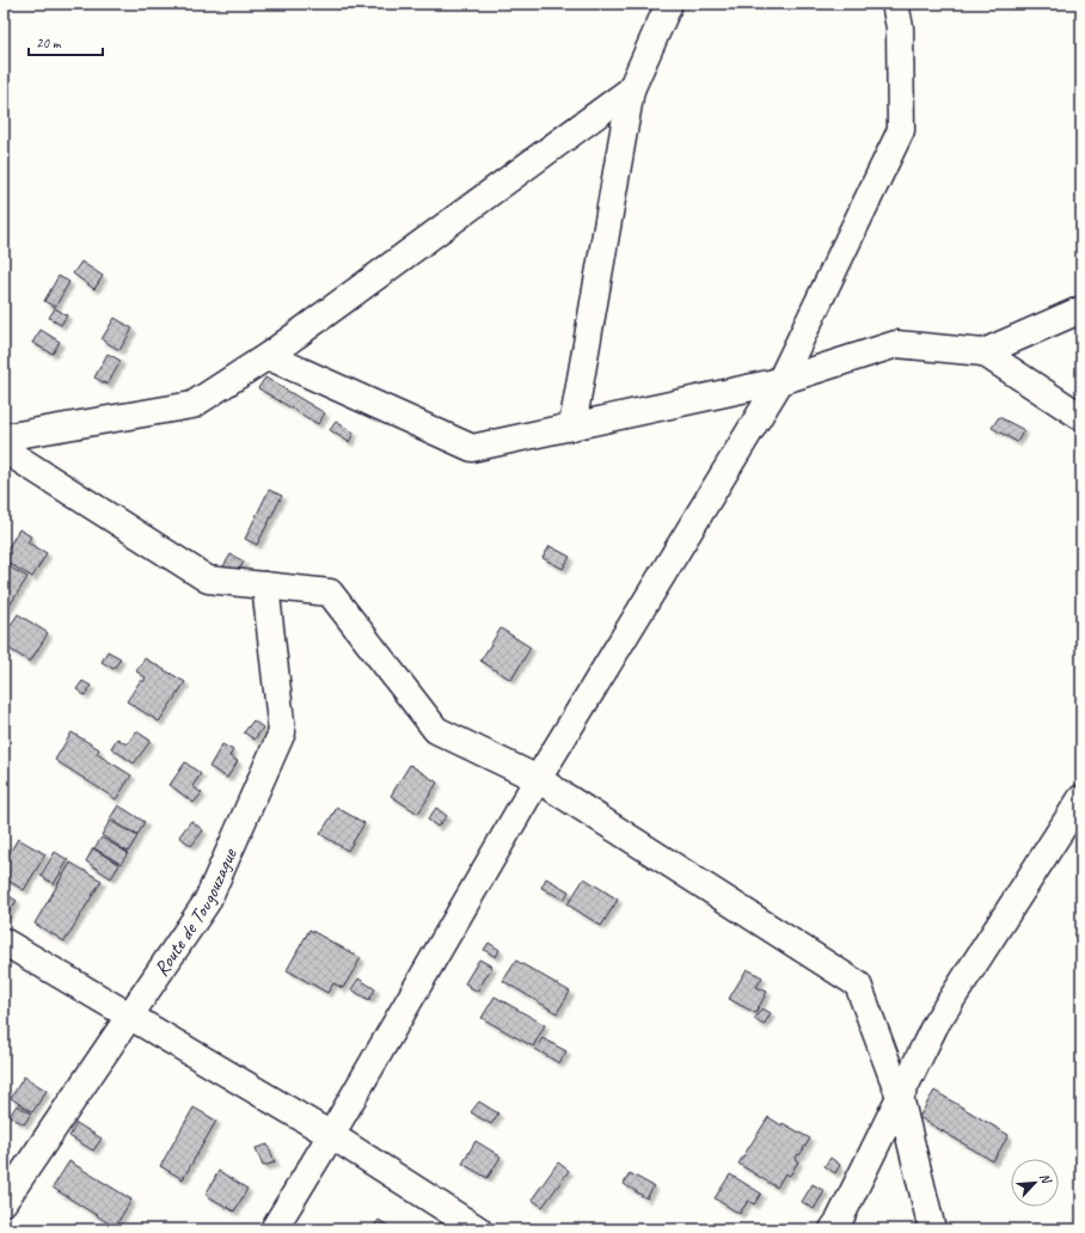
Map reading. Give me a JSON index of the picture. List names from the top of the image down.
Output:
{
  "streets": {
    "street": ["Route de Tougouzague"]
  },
  "scale_bar": "20 m",
  "north": "top right"
}
